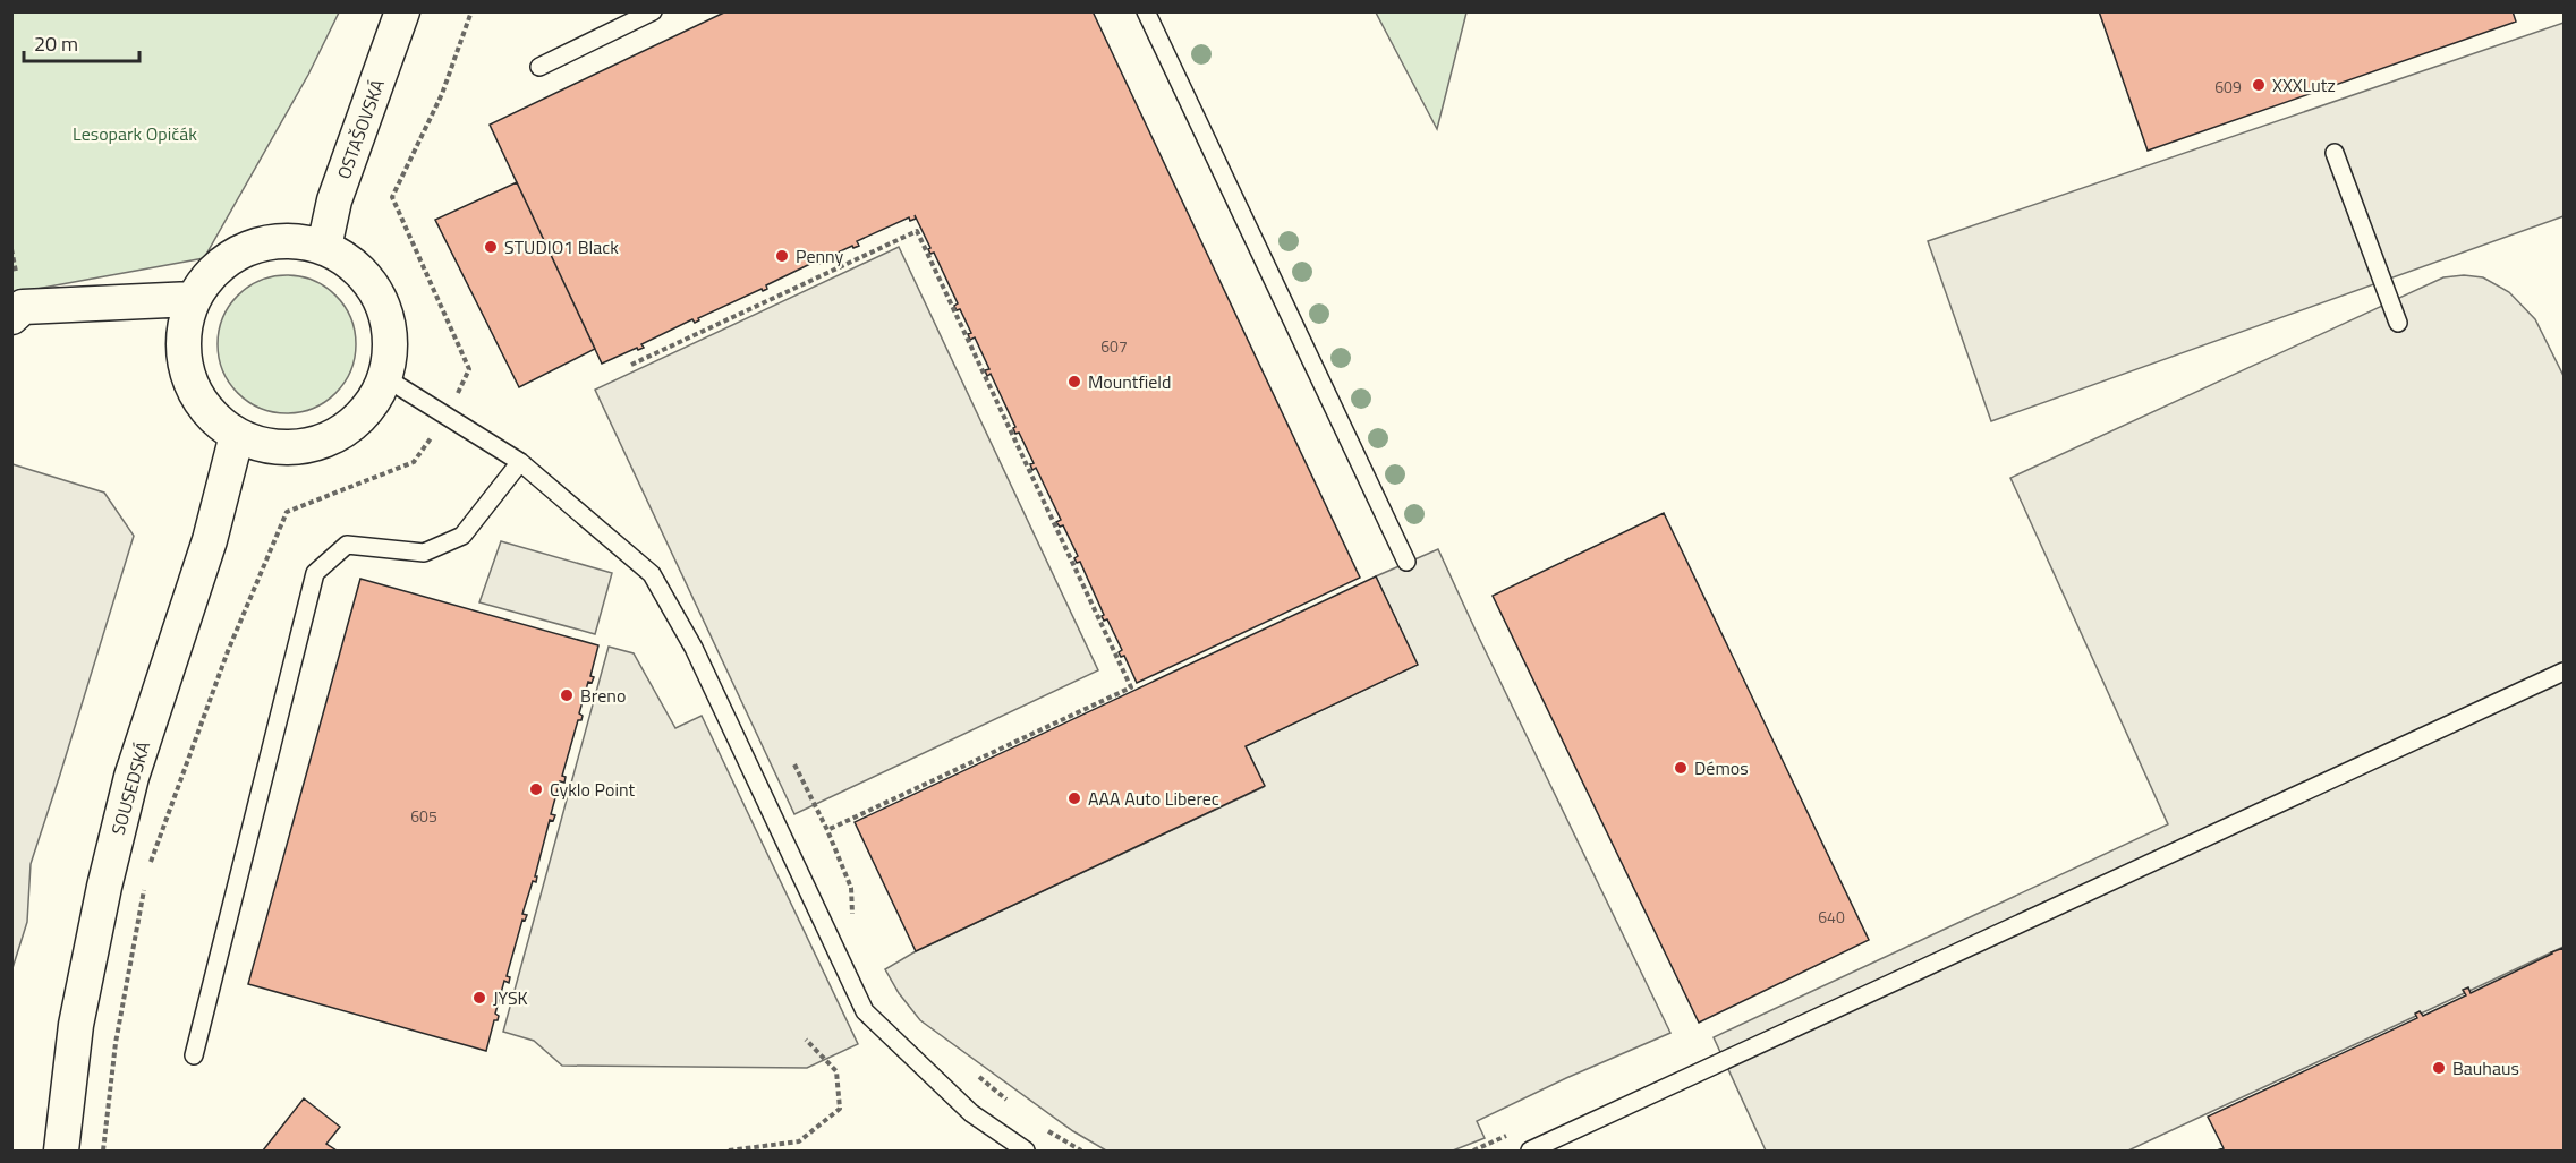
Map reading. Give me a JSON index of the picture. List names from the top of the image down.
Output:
{
  "streets": {
    "street": ["OSTAŠOVSKÁ", "SOUSEDSKÁ"]
  },
  "crossings": [
    ["OSTAŠOVSKÁ", "SOUSEDSKÁ"]
  ],
  "parks": ["Lesopark Opičák"],
  "places": [
    "XXXLutz",
    "STUDIO1 Black",
    "Penny",
    "Mountfield",
    "Breno",
    "Démos",
    "Cyklo Point",
    "AAA Auto Liberec",
    "JYSK",
    "Bauhaus"
  ],
  "house_numbers": [
    "609",
    "607",
    "605",
    "640"
  ],
  "scale_bar": "20 m"
}
